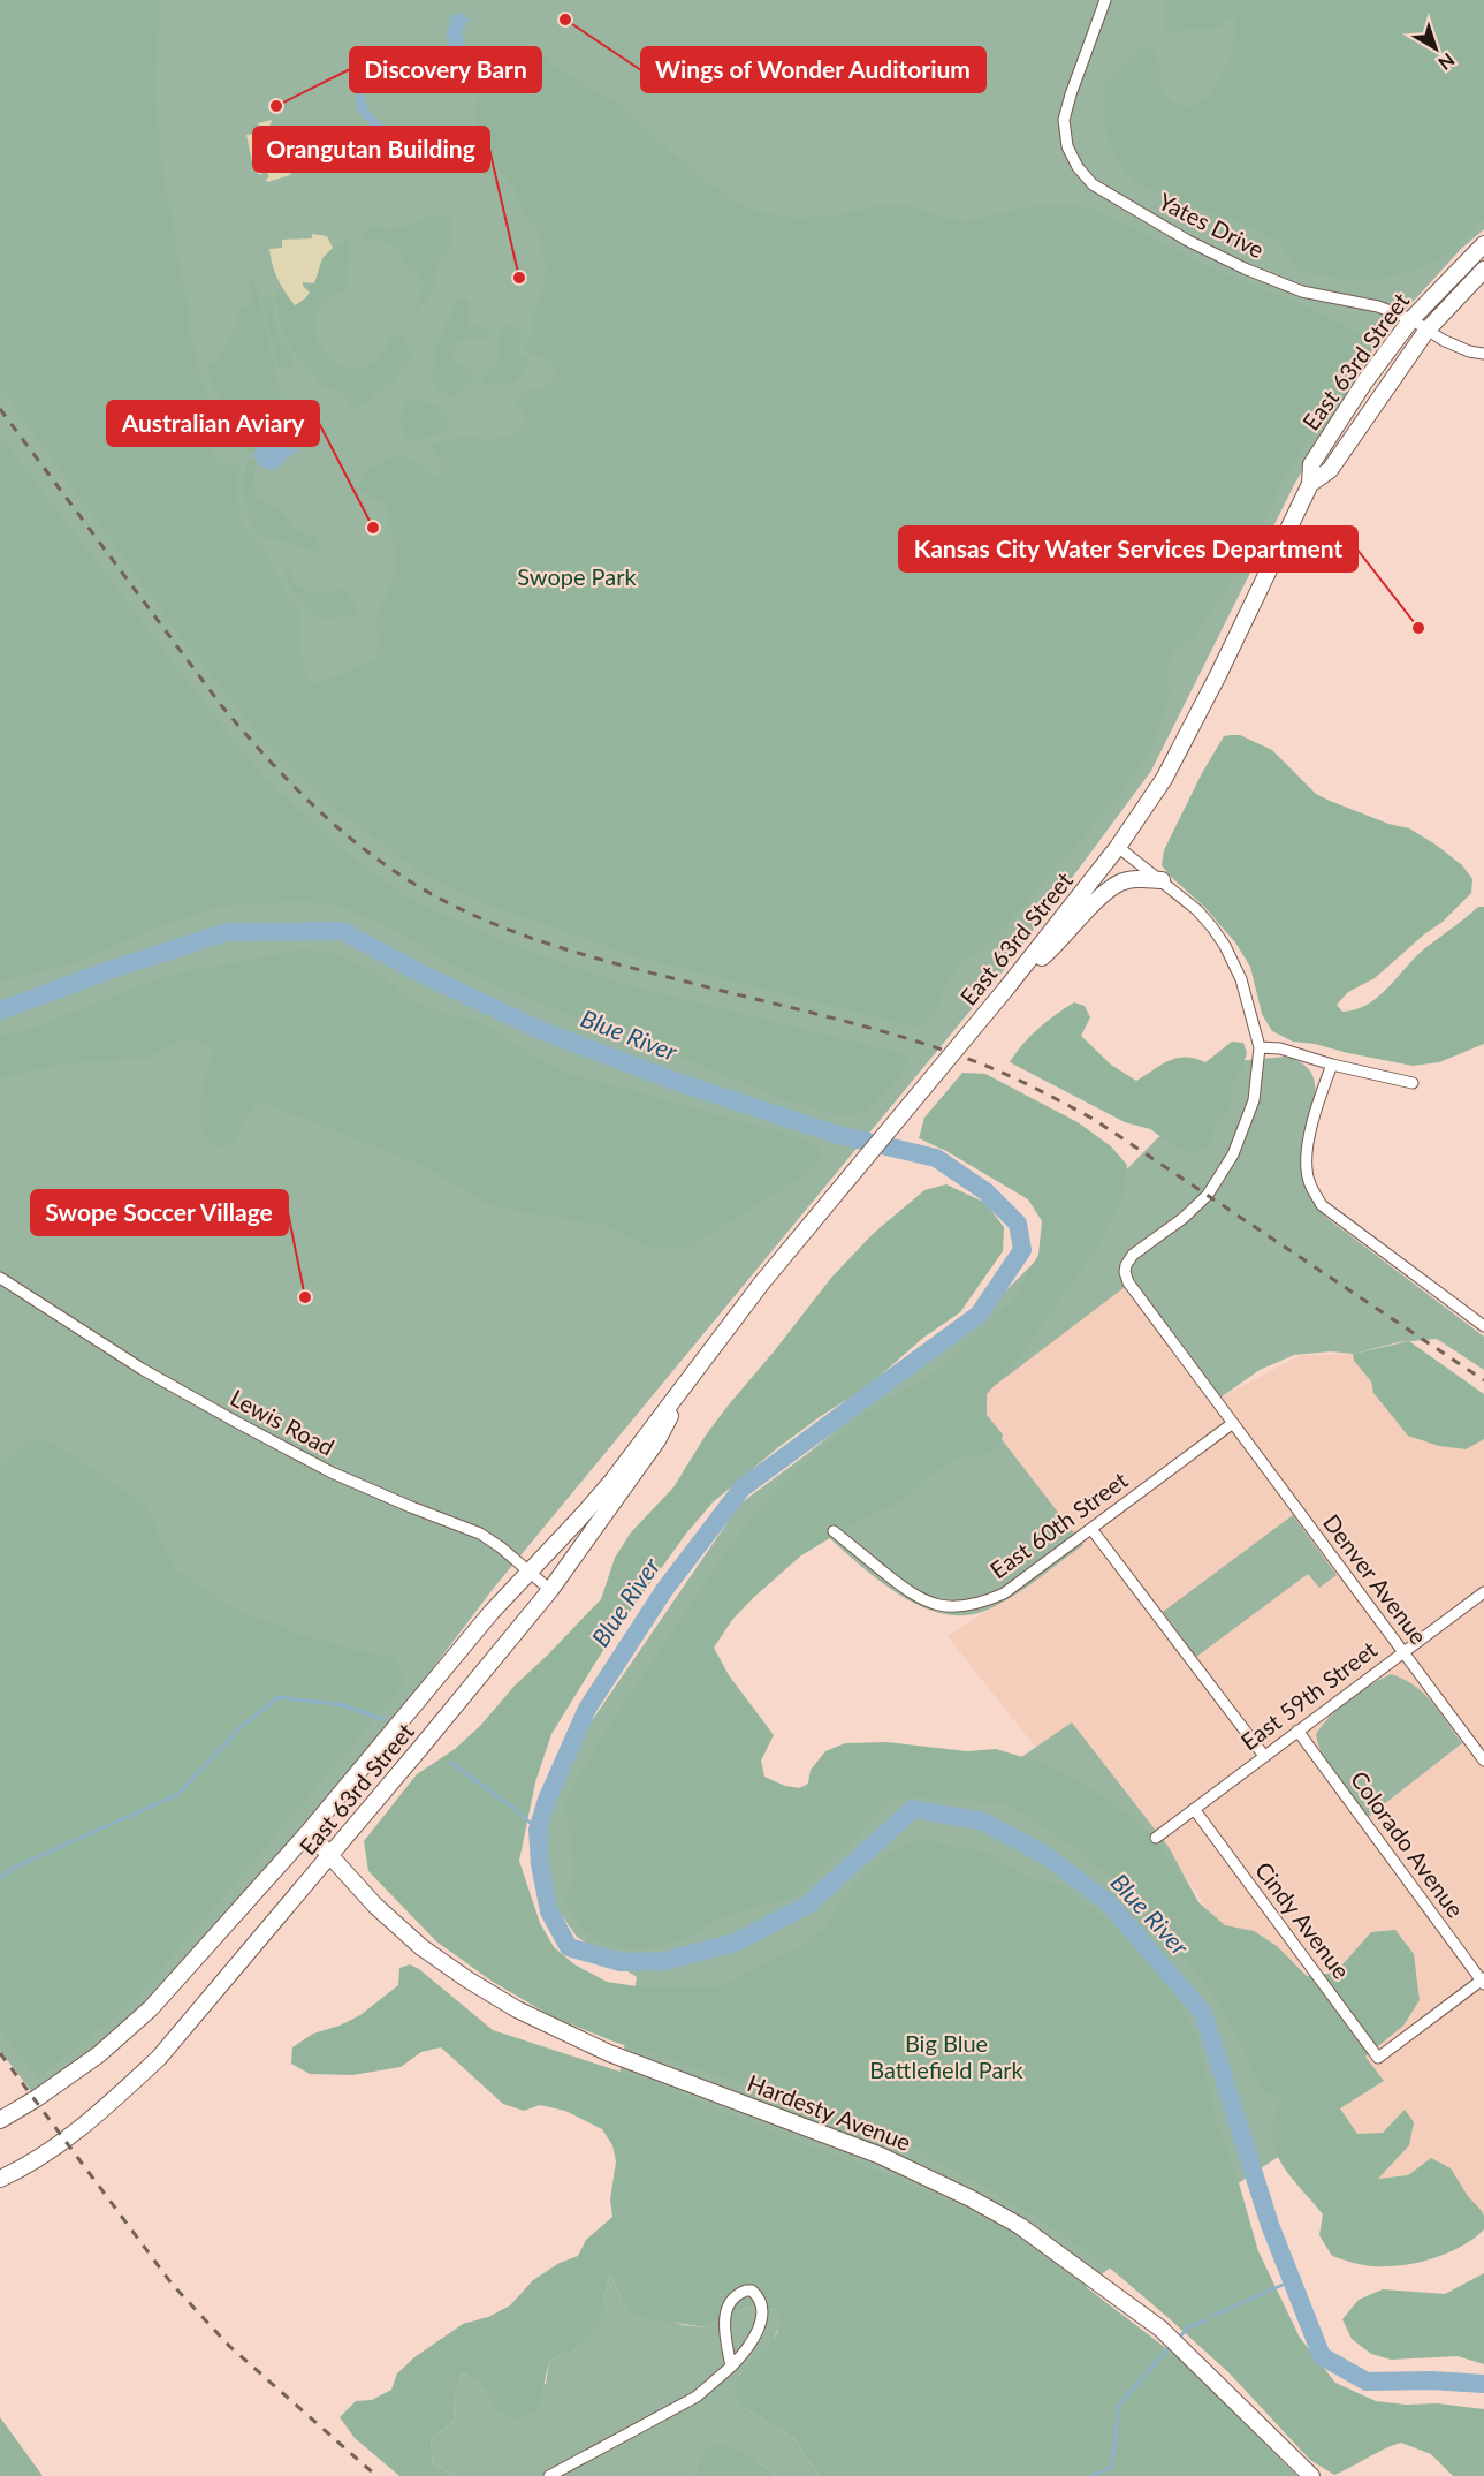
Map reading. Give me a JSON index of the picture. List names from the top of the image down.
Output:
{
  "streets": {
    "main road": ["East 63rd Street", "Hardesty Avenue"],
    "street": [
      "Yates Drive",
      "Lewis Road",
      "East 60th Street",
      "Denver Avenue",
      "East 59th Street",
      "Colorado Avenue",
      "Cindy Avenue"
    ]
  },
  "crossings": [
    ["Yates Drive", "East 63rd Street"],
    ["East 63rd Street", "Lewis Road"],
    ["East 63rd Street", "Hardesty Avenue"],
    ["East 60th Street", "Denver Avenue"],
    ["Denver Avenue", "East 59th Street"],
    ["East 59th Street", "Colorado Avenue"],
    ["East 59th Street", "Cindy Avenue"],
    ["Colorado Avenue", "Cindy Avenue"]
  ],
  "water": ["Blue River"],
  "parks": ["Swope Park", "Big Blue Battlefield Park"],
  "places": [
    "Wings of Wonder Auditorium",
    "Discovery Barn",
    "Orangutan Building",
    "Australian Aviary",
    "Kansas City Water Services Department",
    "Swope Soccer Village"
  ],
  "north": "bottom right"
}
